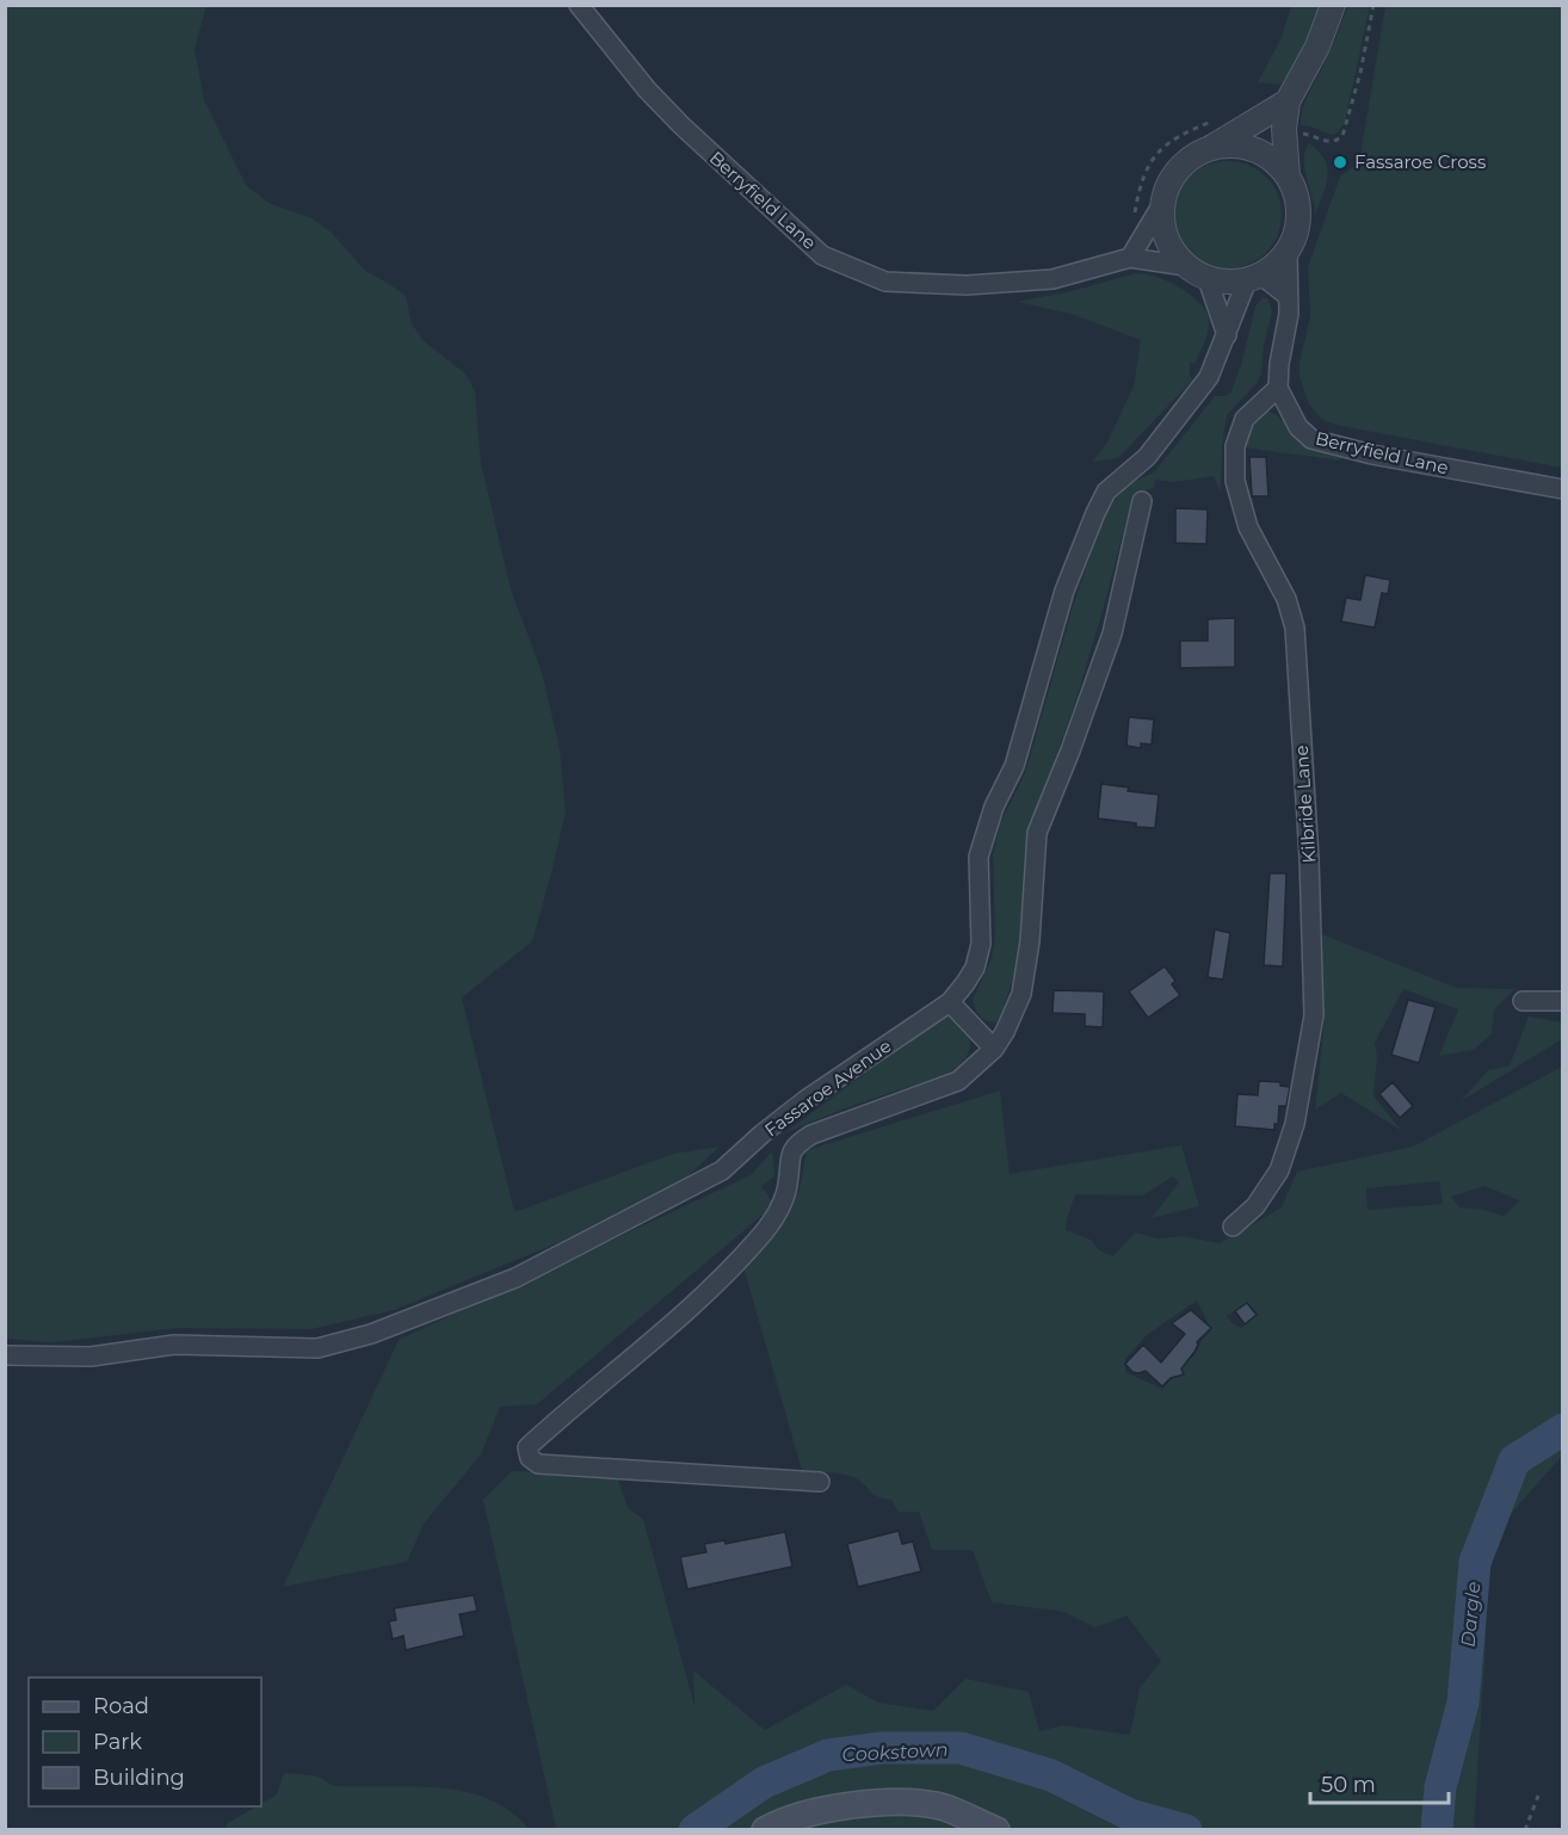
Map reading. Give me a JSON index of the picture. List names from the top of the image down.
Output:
{
  "streets": {
    "street": ["Berryfield Lane", "Kilbride Lane", "Fassaroe Avenue"]
  },
  "crossings": [
    ["Berryfield Lane", "Kilbride Lane"],
    ["Berryfield Lane", "Fassaroe Avenue"]
  ],
  "water": ["Dargle", "Cookstown"],
  "places": ["Fassaroe Cross"],
  "legend": ["Road", "Park", "Building"],
  "scale_bar": "50 m"
}
